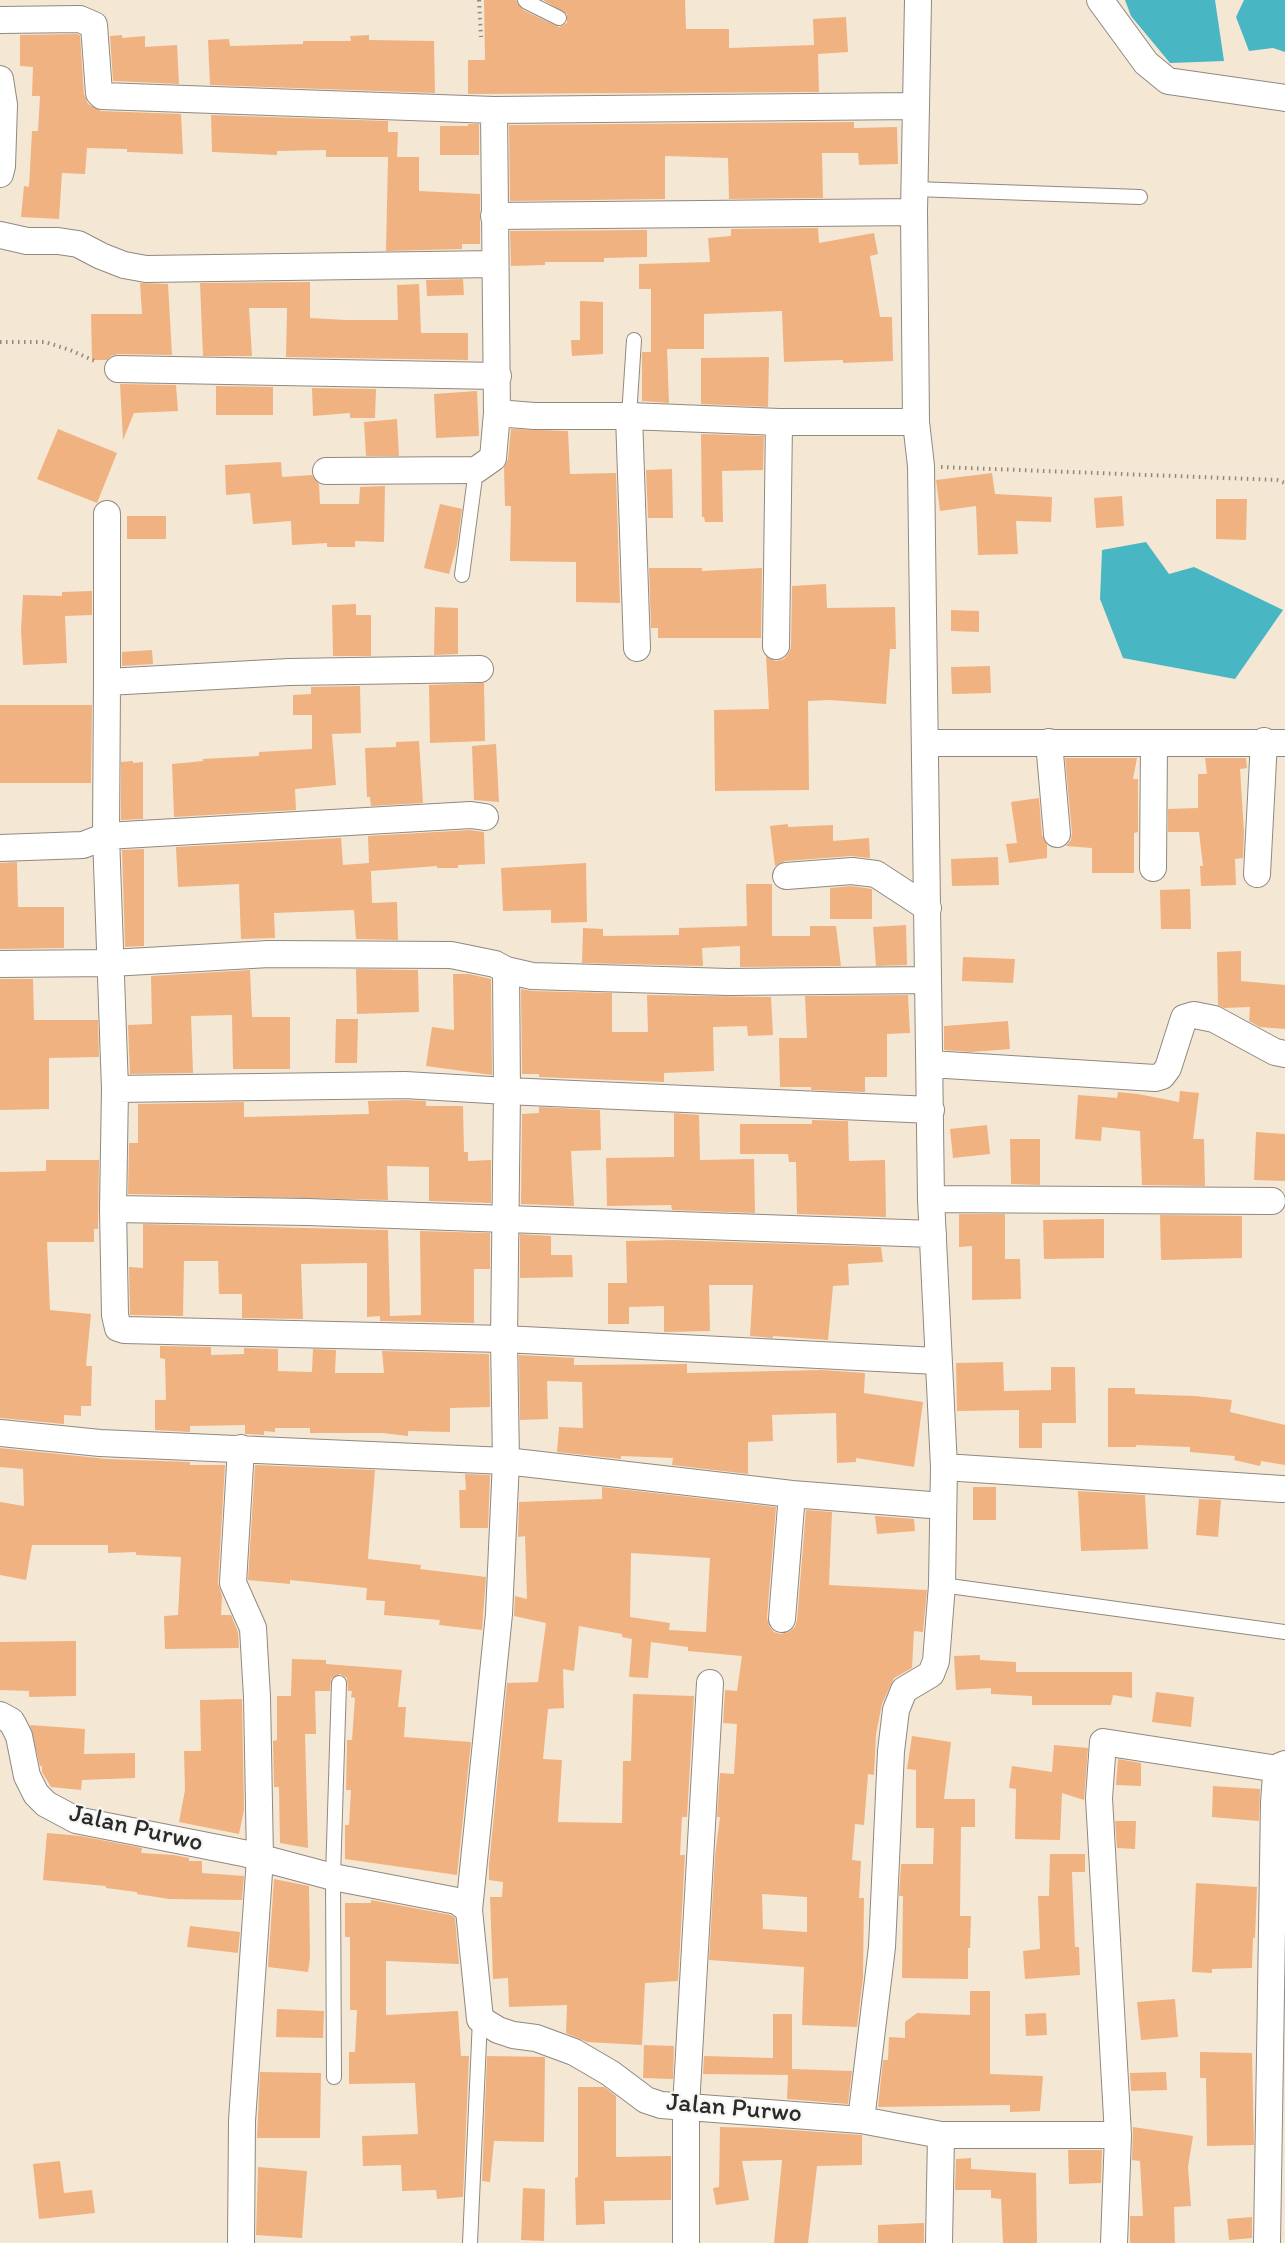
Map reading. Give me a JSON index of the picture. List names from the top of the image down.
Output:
{
  "streets": {
    "street": ["Jalan Purwo"]
  }
}
